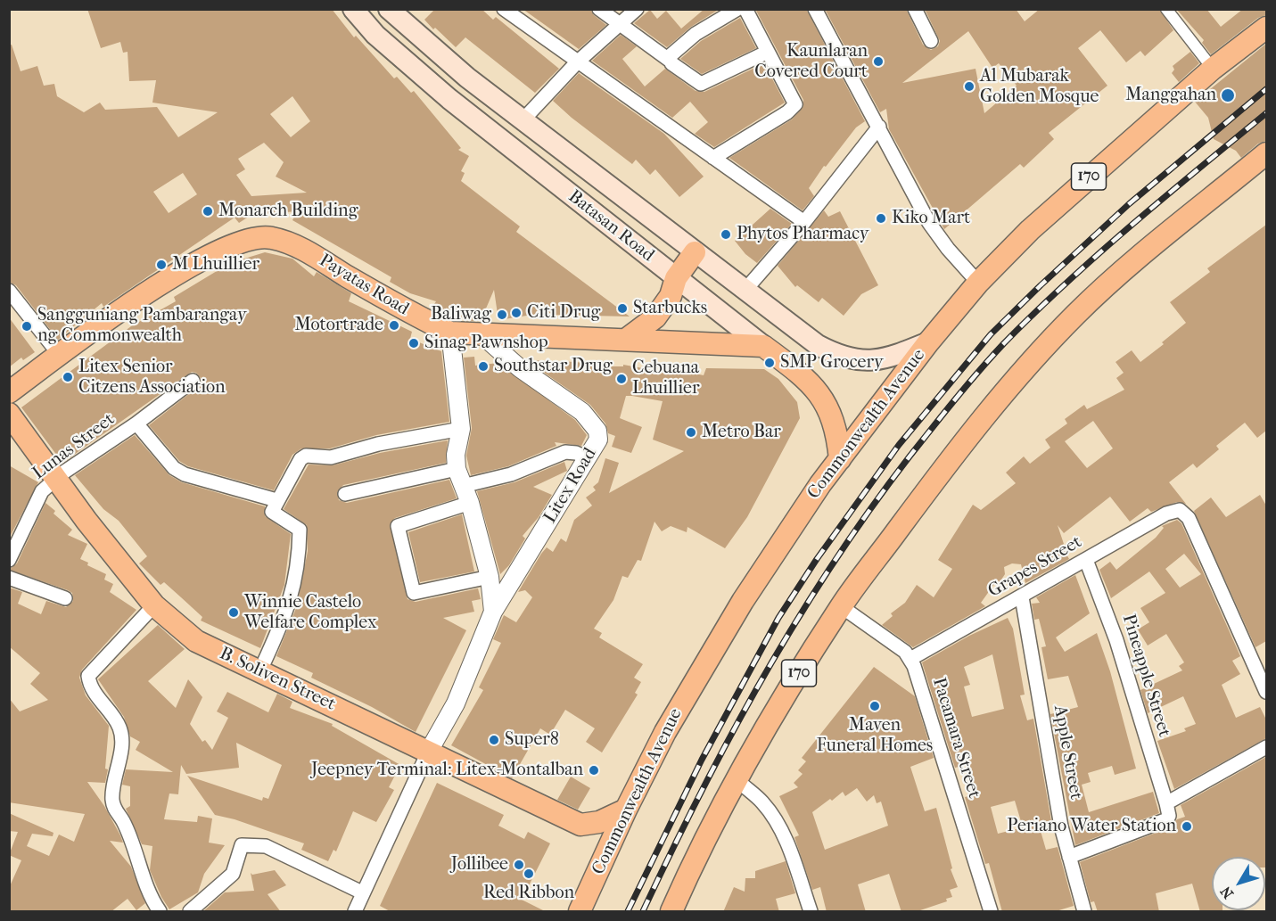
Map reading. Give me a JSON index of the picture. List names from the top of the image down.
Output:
{
  "streets": {
    "main road": [
      "170",
      "Batasan Road",
      "Payatas Road",
      "Commonwealth Avenue",
      "B. Soliven Street"
    ],
    "street": [
      "Lunas Street",
      "Litex Road",
      "Grapes Street",
      "Pineapple Street",
      "Pacamara Street",
      "Apple Street"
    ]
  },
  "crossings": [
    ["170", "Pacamara Street"],
    ["Batasan Road", "Payatas Road"],
    ["Batasan Road", "Commonwealth Avenue"],
    ["Payatas Road", "Litex Road"],
    ["Commonwealth Avenue", "B. Soliven Street"],
    ["Lunas Street", "B. Soliven Street"],
    ["Litex Road", "B. Soliven Street"],
    ["Grapes Street", "Pineapple Street"],
    ["Grapes Street", "Pacamara Street"],
    ["Grapes Street", "Apple Street"]
  ],
  "places": [
    "Kaunlaran Covered Court",
    "Al Mubarak Golden Mosque",
    "Manggahan",
    "Monarch Building",
    "Kiko Mart",
    "Phytos Pharmacy",
    "M Lhuillier",
    "Starbucks",
    "Citi Drug",
    "Baliwag",
    "Motortrade",
    "Sangguniang Pambarangay ng Commonwealth",
    "Sinag Pawnshop",
    "SMP Grocery",
    "Southstar Drug",
    "Litex Senior Citzens Association",
    "Cebuana Lhuillier",
    "Metro Bar",
    "Winnie Castelo Welfare Complex",
    "Maven Funeral Homes",
    "Super8",
    "Jeepney Terminal: Litex-Montalban",
    "Periano Water Station",
    "Jollibee",
    "Red Ribbon"
  ],
  "north": "bottom left"
}
